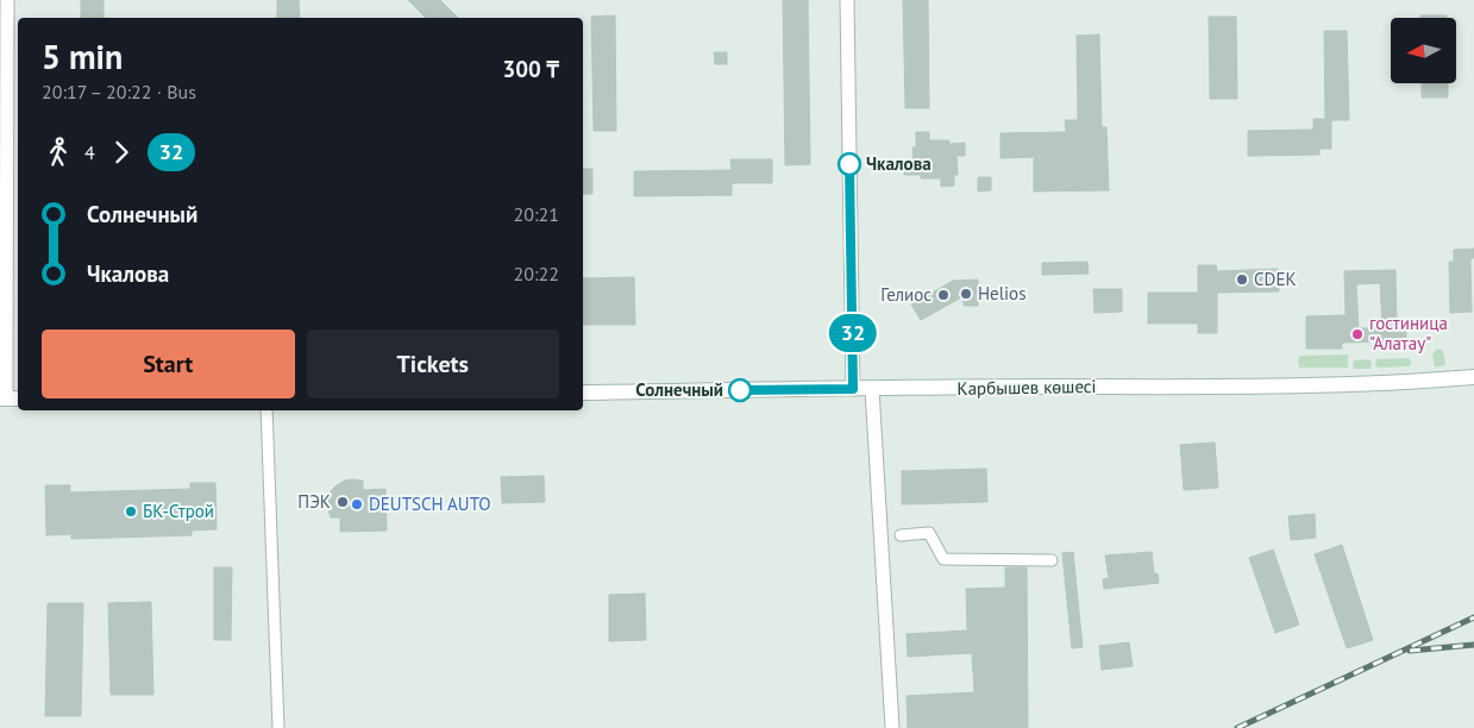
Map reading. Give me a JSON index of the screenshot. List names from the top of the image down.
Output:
{
  "streets": {
    "main road": ["Карбышев көшесі"]
  },
  "places": [
    "Чкалова",
    "CDEK",
    "Helios",
    "Гелиос",
    "гостиница \"Алатау\"",
    "Солнечный",
    "ПЭК",
    "DEUTSCH AUTO",
    "БК-Строй"
  ],
  "lines": ["bus line 32"],
  "north": "left",
  "page": {
    "on_map": "32",
    "heading": ["5 min", "20:17 – 20:22 · Bus", "300 ₸"],
    "legs": ["4", "32"],
    "list": [
      {
        "name": "Солнечный",
        "value": "20:21"
      },
      {
        "name": "Чкалова",
        "value": "20:22"
      }
    ],
    "buttons": ["Start", "Tickets"]
  }
}
